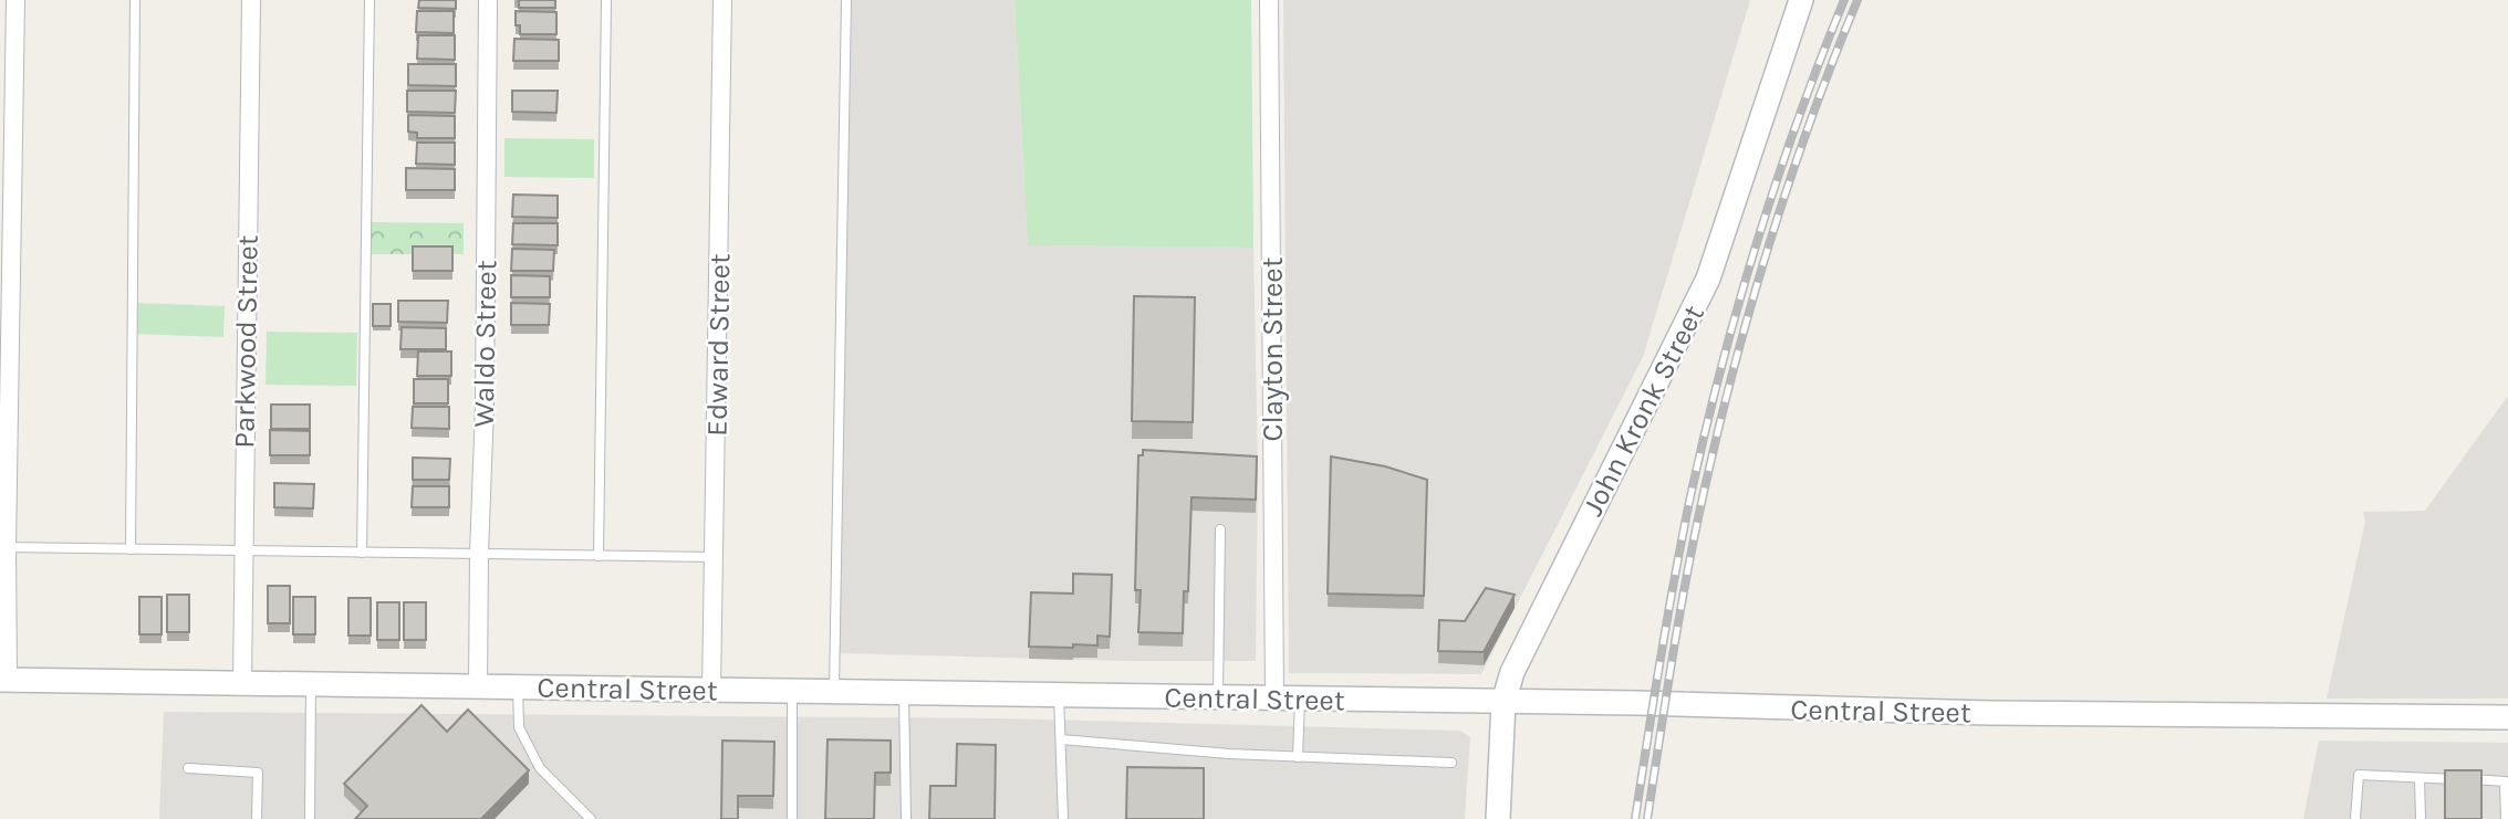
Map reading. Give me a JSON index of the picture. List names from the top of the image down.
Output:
{
  "streets": {
    "street": [
      "Parkwood Street",
      "Waldo Street",
      "Edward Street",
      "Clayton Street",
      "John Kronk Street",
      "Central Street"
    ]
  },
  "crossings": [
    ["Parkwood Street", "Central Street"],
    ["Waldo Street", "Central Street"],
    ["Edward Street", "Central Street"],
    ["Clayton Street", "Central Street"],
    ["John Kronk Street", "Central Street"]
  ]
}
